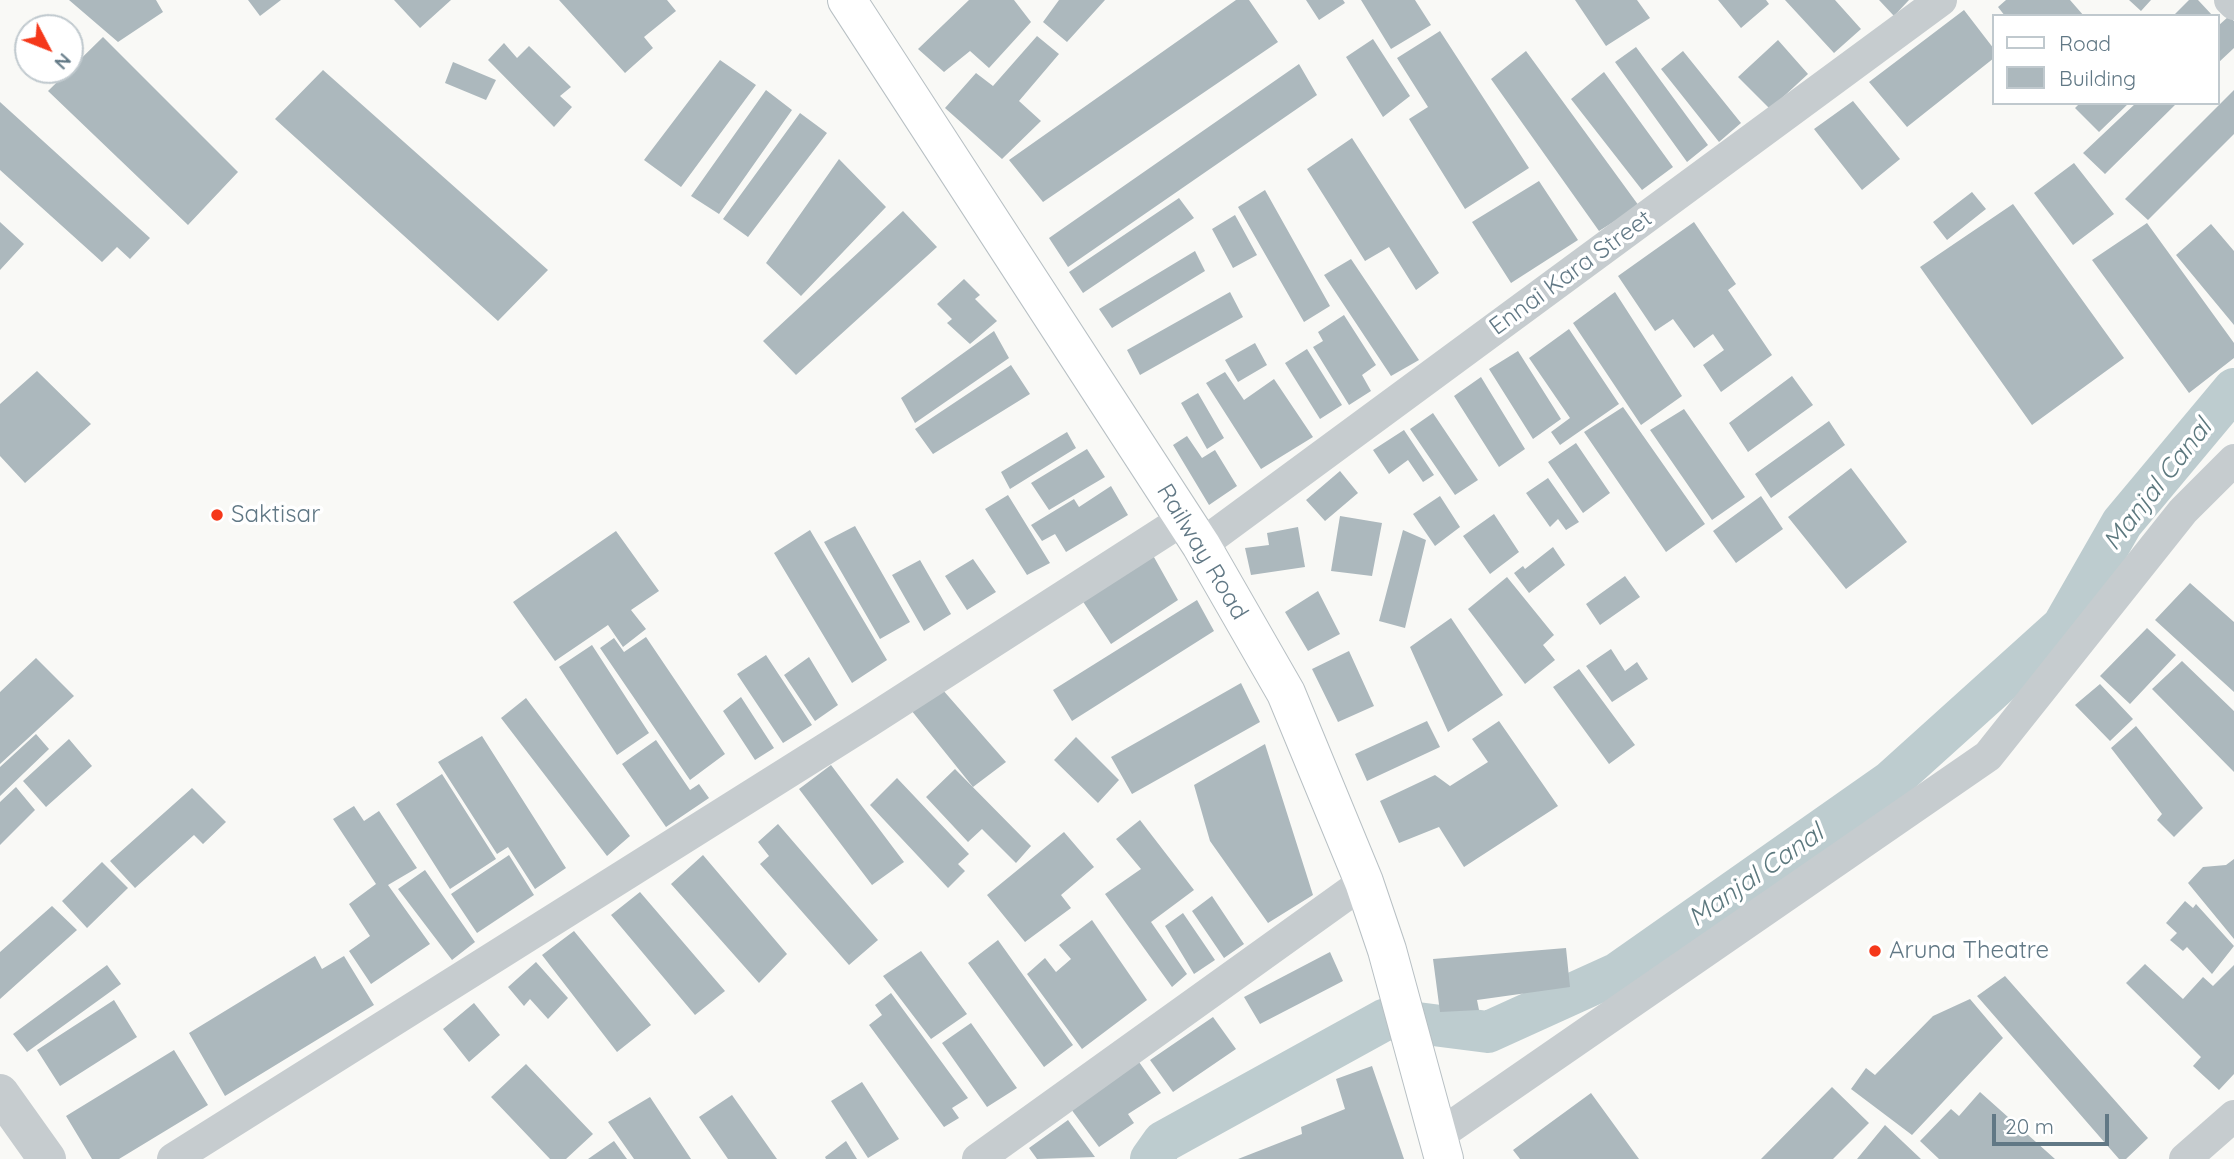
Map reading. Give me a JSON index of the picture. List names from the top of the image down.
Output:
{
  "streets": {
    "main road": ["Railway Road"],
    "street": ["Ennai Kara Street"]
  },
  "crossings": [
    ["Ennai Kara Street", "Railway Road"]
  ],
  "water": ["Manjal Canal"],
  "places": ["Saktisar", "Aruna Theatre"],
  "legend": ["Road", "Building"],
  "scale_bar": "20 m",
  "north": "bottom right"
}
